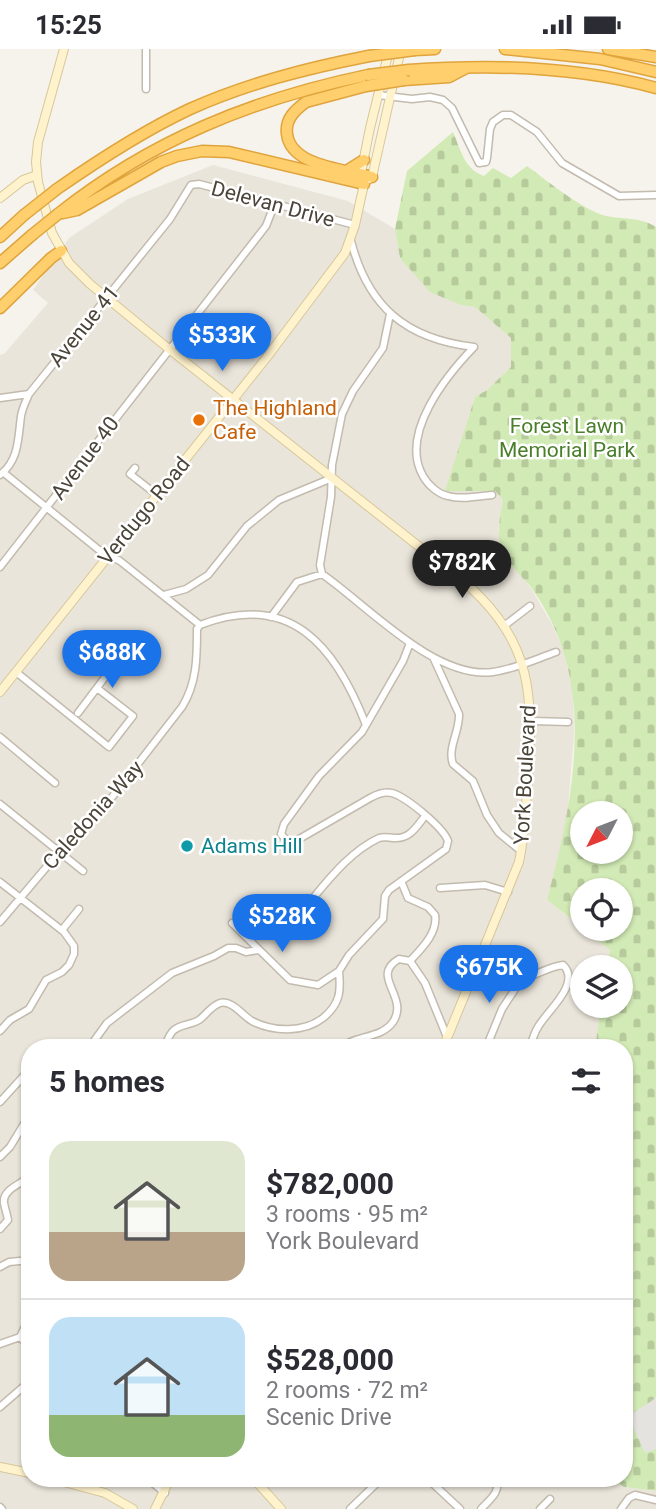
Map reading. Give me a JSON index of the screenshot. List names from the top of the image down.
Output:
{
  "streets": {
    "street": [
      "Delevan Drive",
      "Avenue 41",
      "Avenue 40",
      "Verdugo Road",
      "York Boulevard",
      "Caledonia Way"
    ]
  },
  "crossings": [
    ["Delevan Drive", "Avenue 41"],
    ["Delevan Drive", "Avenue 40"],
    ["Delevan Drive", "Verdugo Road"],
    ["Avenue 41", "York Boulevard"],
    ["Avenue 40", "York Boulevard"],
    ["Verdugo Road", "York Boulevard"]
  ],
  "parks": ["Forest Lawn Memorial Park"],
  "places": ["The Highland Cafe", "Adams Hill"],
  "north": "bottom left",
  "page": {
    "status": "15:25",
    "price": [
      "$533K",
      "$782K",
      "$688K",
      "$528K",
      "$675K"
    ],
    "heading": "5 homes",
    "list": [
      {
        "name": "$782,000",
        "note": "3 rooms · 95 m² · York Boulevard"
      },
      {
        "name": "$528,000",
        "note": "2 rooms · 72 m² · Scenic Drive"
      }
    ]
  }
}
